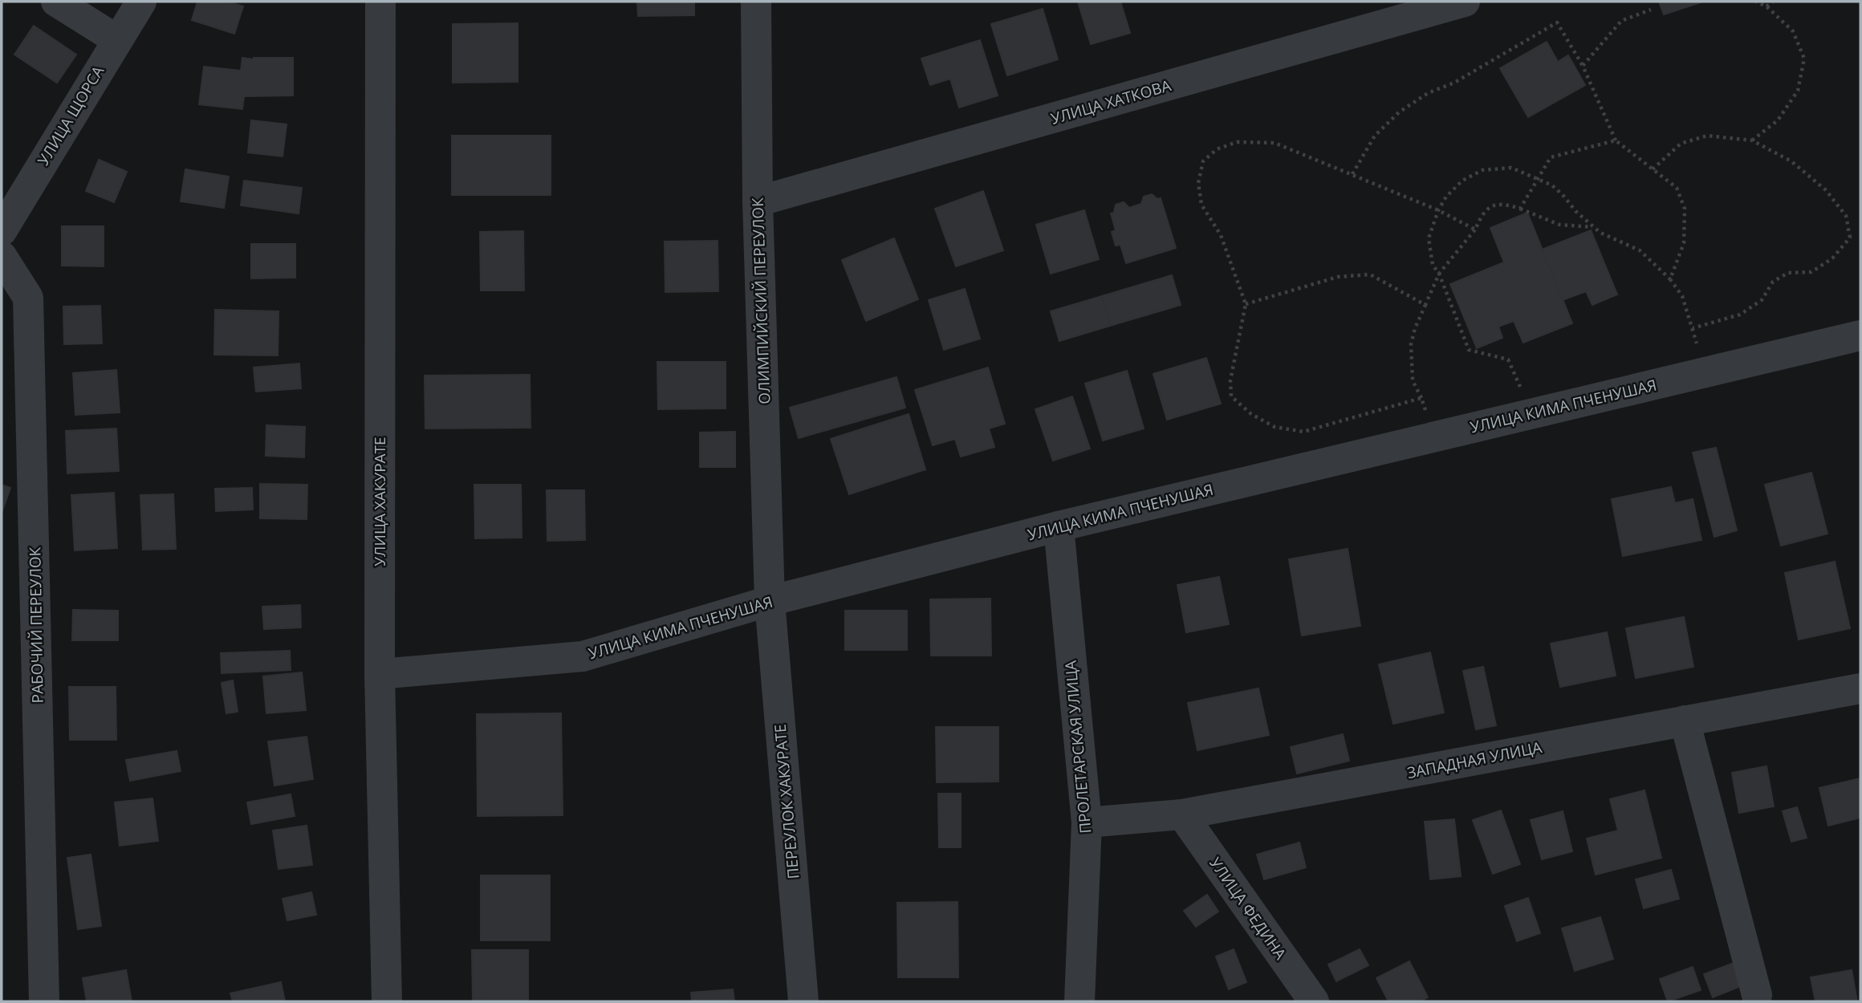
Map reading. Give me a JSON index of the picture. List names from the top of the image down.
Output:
{
  "streets": {
    "street": [
      "УЛИЦА ХАТКОВА",
      "УЛИЦА ЩОРСА",
      "ОЛИМПИЙСКИЙ ПЕРЕУЛОК",
      "УЛИЦА КИМА ПЧЕНУШАЯ",
      "УЛИЦА ХАКУРАТЕ",
      "РАБОЧИЙ ПЕРЕУЛОК",
      "ПРОЛЕТАРСКАЯ УЛИЦА",
      "ЗАПАДНАЯ УЛИЦА",
      "ПЕРЕУЛОК ХАКУРАТЕ",
      "УЛИЦА ФЕДИНА"
    ]
  },
  "crossings": [
    ["УЛИЦА ХАТКОВА", "ОЛИМПИЙСКИЙ ПЕРЕУЛОК"],
    ["ОЛИМПИЙСКИЙ ПЕРЕУЛОК", "УЛИЦА КИМА ПЧЕНУШАЯ"],
    ["ОЛИМПИЙСКИЙ ПЕРЕУЛОК", "ПЕРЕУЛОК ХАКУРАТЕ"],
    ["УЛИЦА КИМА ПЧЕНУШАЯ", "УЛИЦА ХАКУРАТЕ"],
    ["УЛИЦА КИМА ПЧЕНУШАЯ", "ПРОЛЕТАРСКАЯ УЛИЦА"],
    ["УЛИЦА КИМА ПЧЕНУШАЯ", "ПЕРЕУЛОК ХАКУРАТЕ"],
    ["ПРОЛЕТАРСКАЯ УЛИЦА", "ЗАПАДНАЯ УЛИЦА"],
    ["ЗАПАДНАЯ УЛИЦА", "УЛИЦА ФЕДИНА"]
  ]
}
